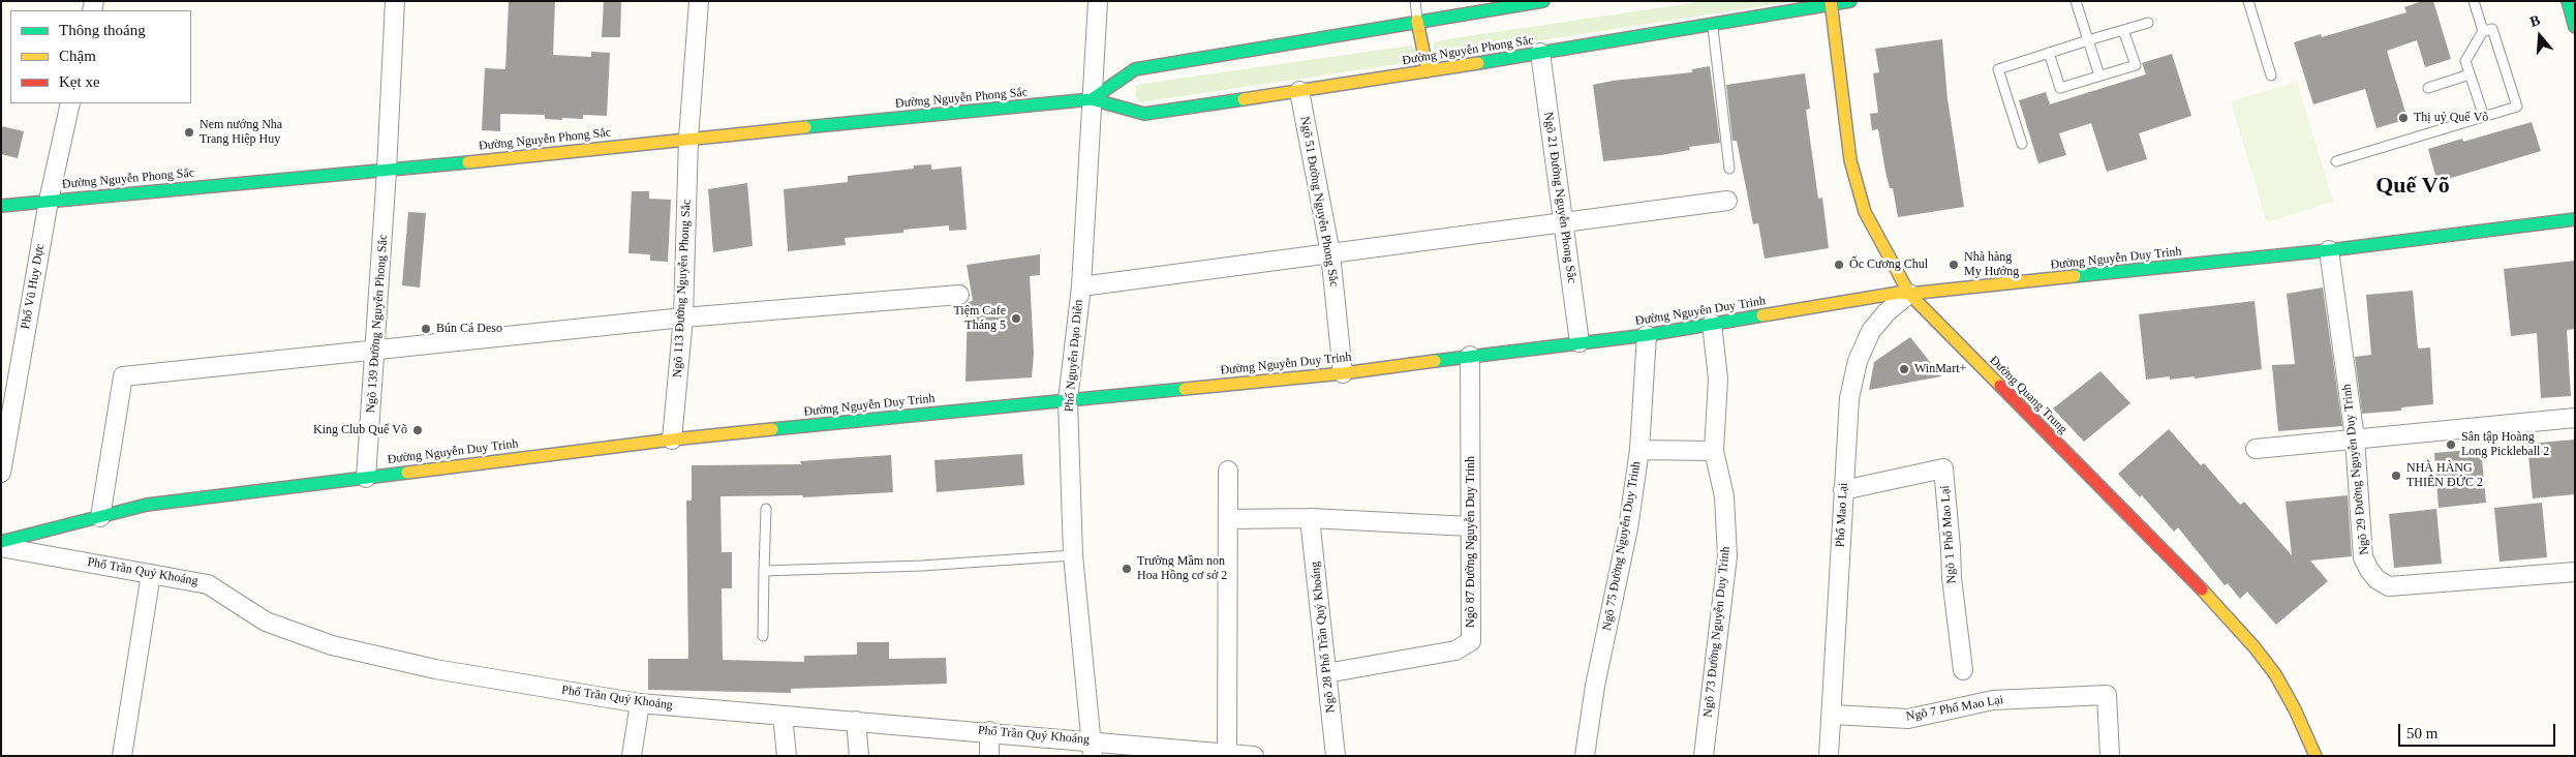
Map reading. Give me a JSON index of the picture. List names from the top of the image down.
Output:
{
  "streets": {
    "main road": ["Đường Nguyễn Phong Sắc", "Đường Nguyễn Duy Trinh", "Đường Quang Trung"],
    "street": [
      "Ngõ 21 Đường Nguyễn Phong Sắc",
      "Ngõ 51 Đường Nguyễn Phong Sắc",
      "Phố Vũ Huy Dực",
      "Ngõ 113 Đường Nguyễn Phong Sắc",
      "Ngõ 139 Đường Nguyễn Phong Sắc",
      "Phố Nguyễn Đạo Diễn",
      "Ngõ 29 Đường Nguyễn Duy Trinh",
      "Phố Mao Lại",
      "Ngõ 1 Phố Mao Lại",
      "Ngõ 87 Đường Nguyễn Duy Trinh",
      "Ngõ 75 Đường Nguyễn Duy Trinh",
      "Phố Trần Quý Khoáng",
      "Ngõ 73 Đường Nguyễn Duy Trinh",
      "Ngõ 28 Phố Trần Quý Khoáng",
      "Ngõ 7 Phố Mao Lại"
    ]
  },
  "crossings": [
    ["Đường Nguyễn Phong Sắc", "Ngõ 21 Đường Nguyễn Phong Sắc"],
    ["Đường Nguyễn Phong Sắc", "Ngõ 51 Đường Nguyễn Phong Sắc"],
    ["Đường Nguyễn Phong Sắc", "Phố Vũ Huy Dực"],
    ["Đường Nguyễn Phong Sắc", "Ngõ 113 Đường Nguyễn Phong Sắc"],
    ["Đường Nguyễn Phong Sắc", "Ngõ 139 Đường Nguyễn Phong Sắc"],
    ["Đường Nguyễn Phong Sắc", "Phố Nguyễn Đạo Diễn"],
    ["Đường Nguyễn Phong Sắc", "Đường Quang Trung"],
    ["Ngõ 21 Đường Nguyễn Phong Sắc", "Đường Nguyễn Duy Trinh"],
    ["Ngõ 51 Đường Nguyễn Phong Sắc", "Đường Nguyễn Duy Trinh"],
    ["Đường Nguyễn Duy Trinh", "Ngõ 113 Đường Nguyễn Phong Sắc"],
    ["Đường Nguyễn Duy Trinh", "Ngõ 139 Đường Nguyễn Phong Sắc"],
    ["Đường Nguyễn Duy Trinh", "Phố Nguyễn Đạo Diễn"],
    ["Đường Nguyễn Duy Trinh", "Đường Quang Trung"],
    ["Đường Nguyễn Duy Trinh", "Ngõ 29 Đường Nguyễn Duy Trinh"],
    ["Đường Nguyễn Duy Trinh", "Phố Mao Lại"],
    ["Đường Nguyễn Duy Trinh", "Ngõ 87 Đường Nguyễn Duy Trinh"],
    ["Đường Nguyễn Duy Trinh", "Ngõ 75 Đường Nguyễn Duy Trinh"],
    ["Đường Nguyễn Duy Trinh", "Ngõ 73 Đường Nguyễn Duy Trinh"],
    ["Phố Nguyễn Đạo Diễn", "Phố Trần Quý Khoáng"],
    ["Đường Quang Trung", "Phố Mao Lại"],
    ["Phố Mao Lại", "Ngõ 1 Phố Mao Lại"],
    ["Phố Mao Lại", "Ngõ 7 Phố Mao Lại"],
    ["Ngõ 87 Đường Nguyễn Duy Trinh", "Ngõ 28 Phố Trần Quý Khoáng"]
  ],
  "districts": ["Quế Võ"],
  "places": [
    "Thị uỷ Quế Võ",
    "Nem nướng Nha Trang Hiệp Huy",
    "Ốc Cương Chul",
    "Nhà hàng My Hưởng",
    "Tiệm Cafe Tháng 5",
    "Bún Cá Deso",
    "WinMart+",
    "King Club Quế Võ",
    "Sân tập Hoàng Long Pickleball 2",
    "NHÀ HÀNG THIÊN ĐỨC 2",
    "Trường Mầm non Hoa Hồng cơ sở 2"
  ],
  "legend": ["Thông thoáng", "Chậm", "Kẹt xe"],
  "scale_bar": "50 m",
  "north": "top"
}
